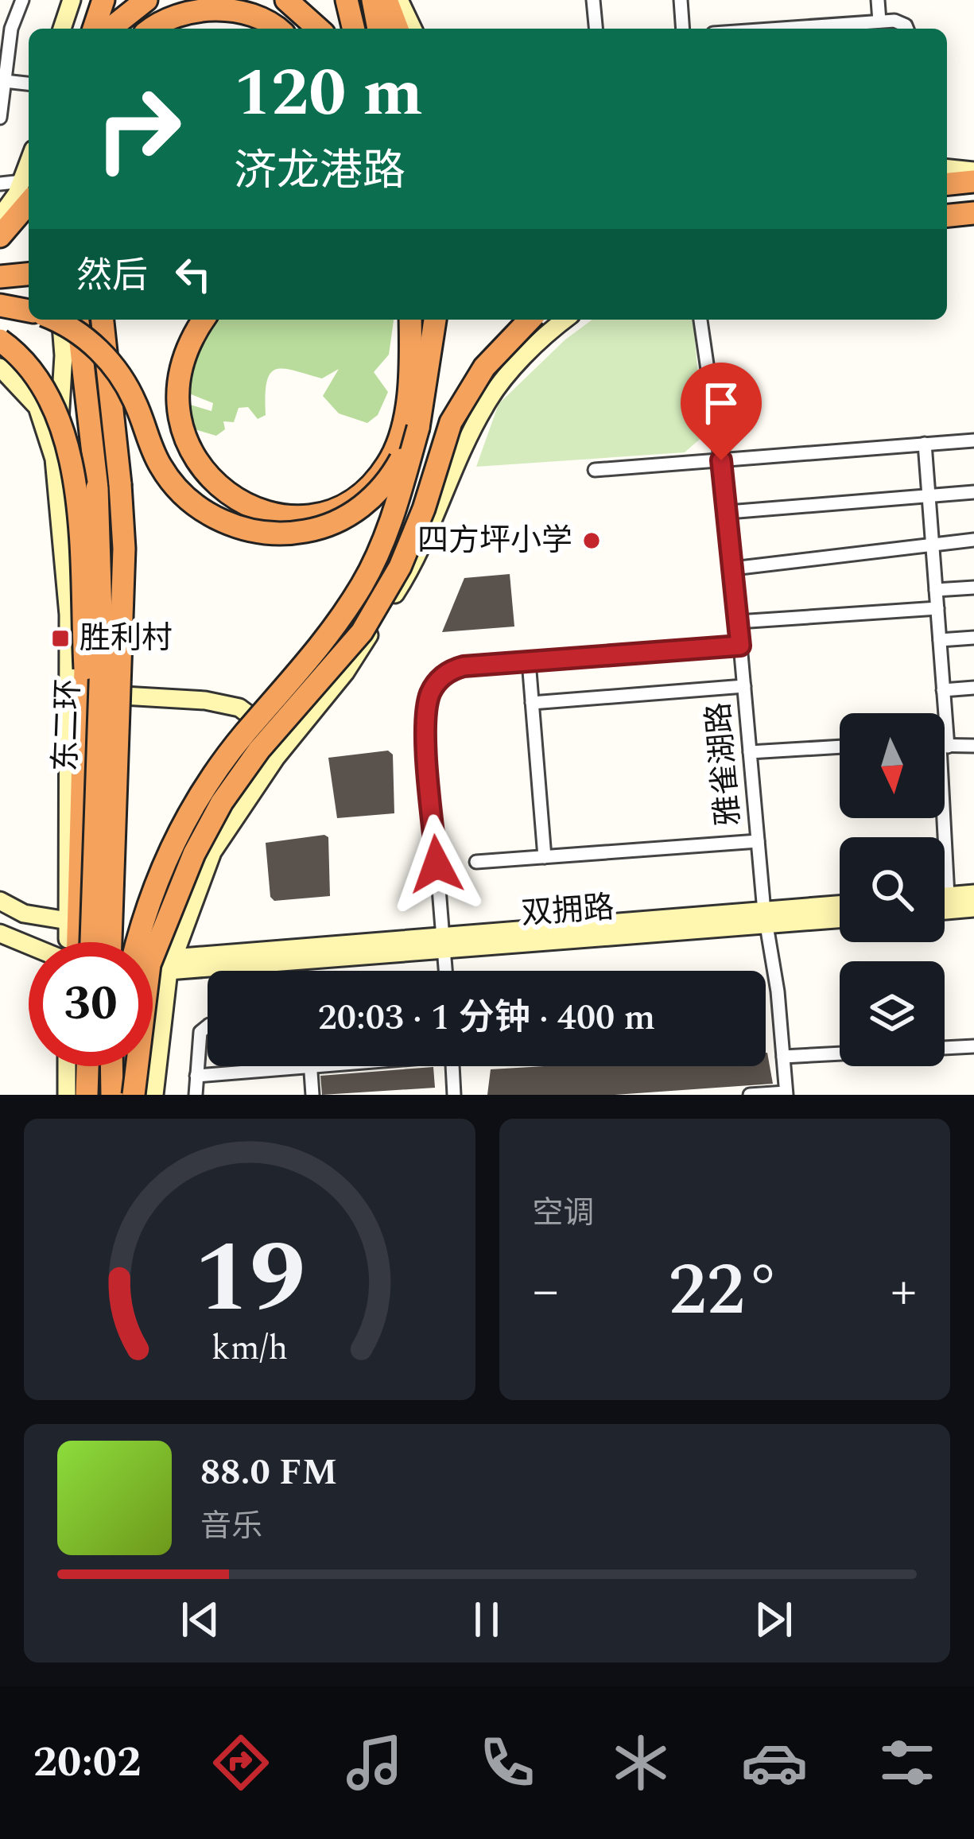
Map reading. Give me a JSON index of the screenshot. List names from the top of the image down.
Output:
{
  "streets": {
    "highway": ["东二环"],
    "street": ["雅雀湖路", "双拥路"]
  },
  "crossings": [
    ["雅雀湖路", "双拥路"]
  ],
  "places": {
    "other": ["四方坪小学"],
    "transit": ["胜利村"]
  },
  "north": "bottom",
  "page": {
    "turn": ["120 m", "济龙港路"],
    "then": "然后",
    "limit": "30",
    "trip": "20:03 · 1 分钟 · 400 m",
    "tile": "空调",
    "heat": ["−", "22°", "+"],
    "song": ["88.0 FM", "音乐"],
    "tabs": "20:02",
    "gauge": ["19", "km/h"]
  }
}
